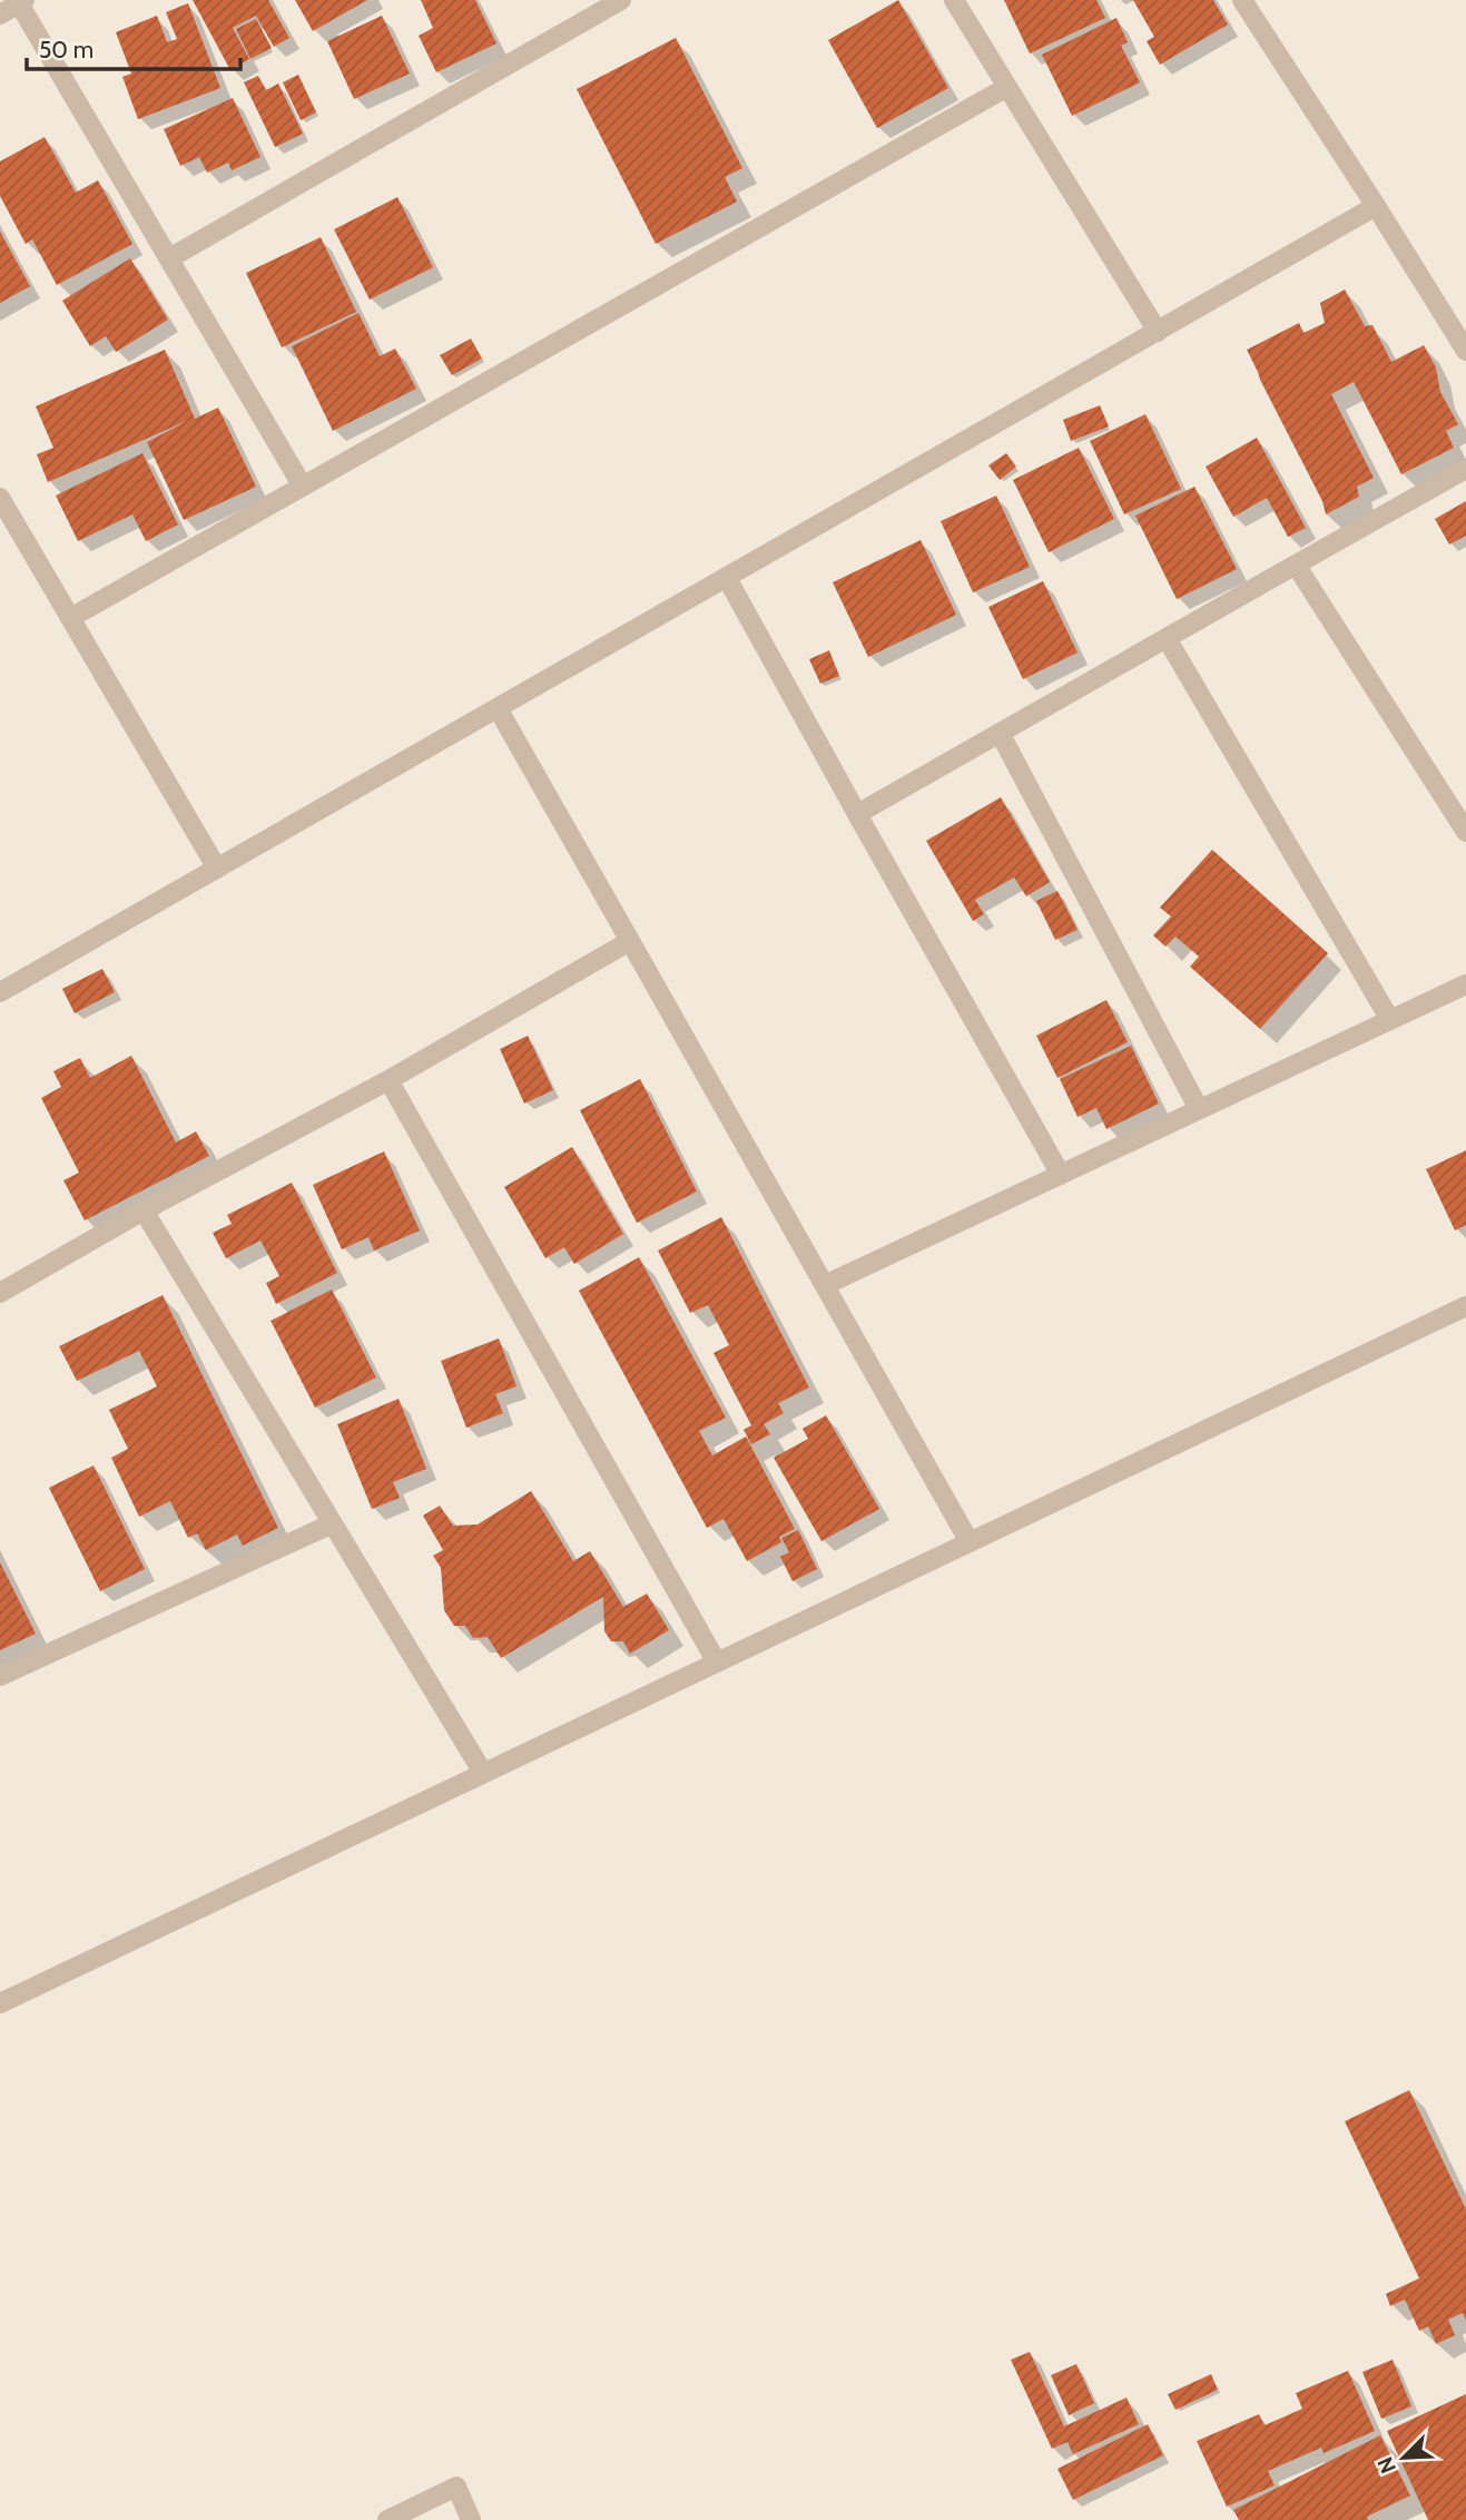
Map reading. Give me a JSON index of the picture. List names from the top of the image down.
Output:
{
  "scale_bar": "50 m",
  "north": "bottom left"
}
